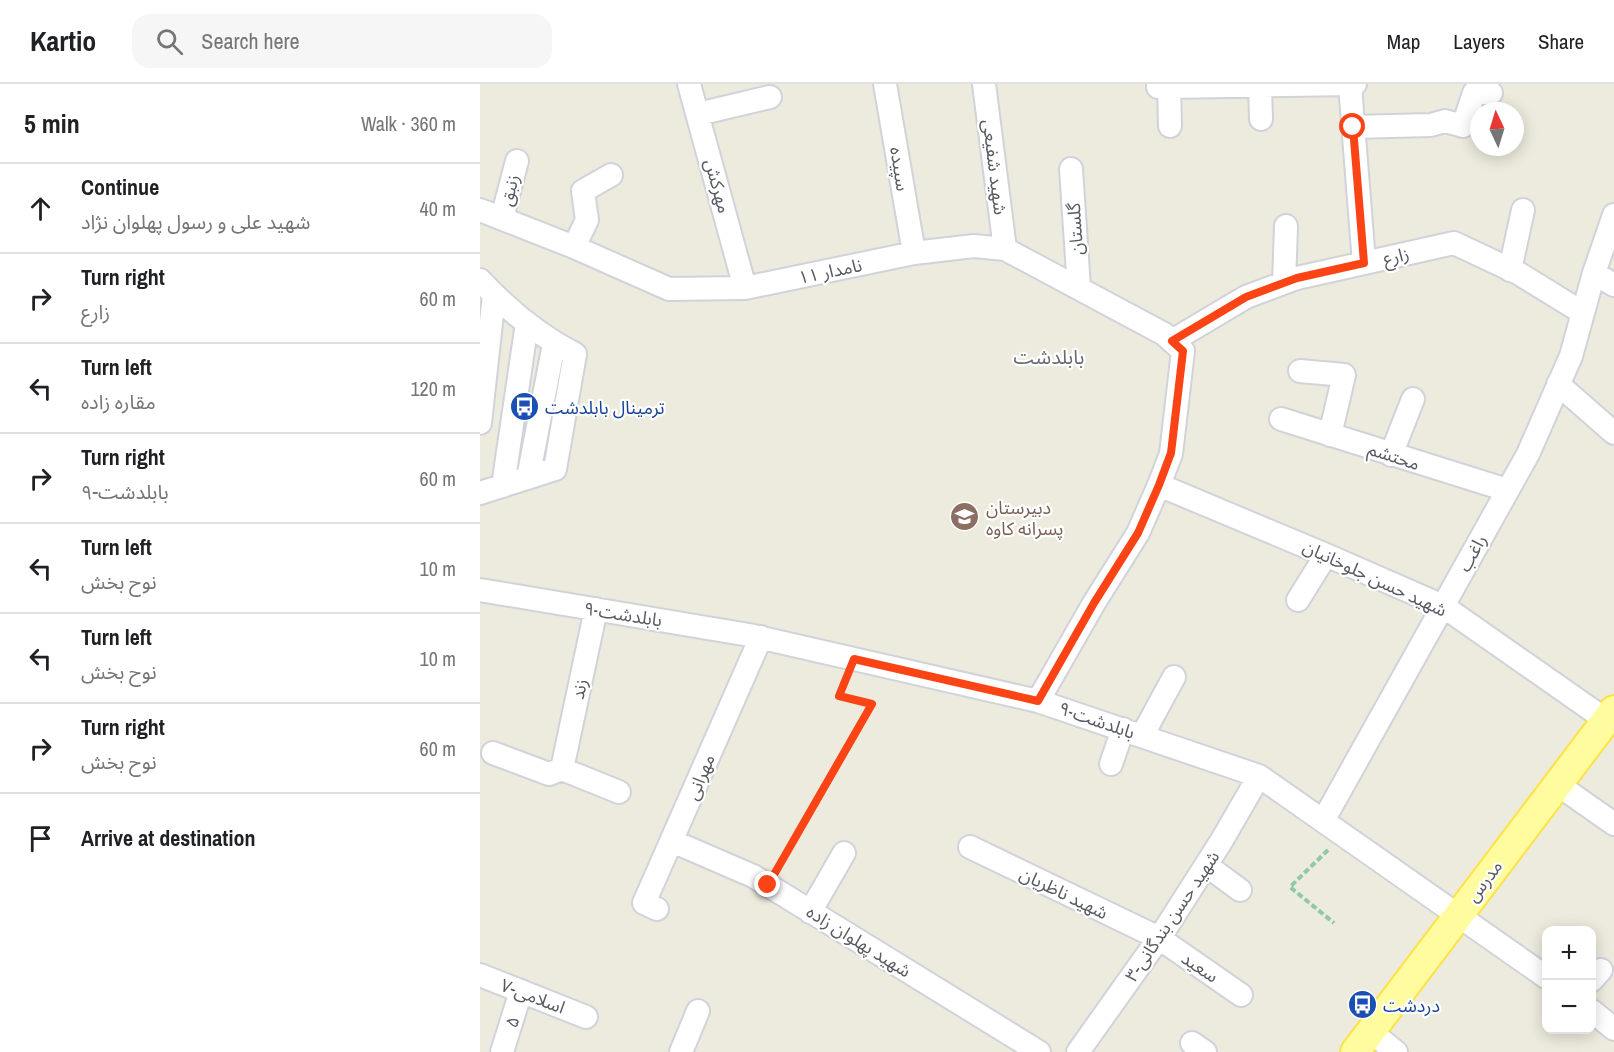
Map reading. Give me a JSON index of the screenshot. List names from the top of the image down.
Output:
{
  "streets": {
    "main road": ["مدرس"],
    "street": [
      "شهید شفیعی",
      "سپیده",
      "مهرکش",
      "زنبق",
      "گلستان",
      "زارع",
      "۱۱ نامدار",
      "محتشم",
      "راغب",
      "شهید حسن جلوخانیان",
      "۹-بابلدشت",
      "زند",
      "مهرانی",
      "شهید ناظریان",
      "۳-شهید حسن بندگانی",
      "شهید پهلوان زاده",
      "سعید",
      "۷-اسلامی",
      "۵"
    ]
  },
  "crossings": [
    ["شهید شفیعی", "۱۱ نامدار"],
    ["سپیده", "۱۱ نامدار"],
    ["مهرکش", "۱۱ نامدار"],
    ["زنبق", "۱۱ نامدار"],
    ["گلستان", "۱۱ نامدار"],
    ["زارع", "۱۱ نامدار"],
    ["زارع", "راغب"],
    ["محتشم", "راغب"],
    ["راغب", "شهید حسن جلوخانیان"],
    ["راغب", "۹-بابلدشت"],
    ["شهید حسن جلوخانیان", "مدرس"],
    ["۹-بابلدشت", "زند"],
    ["۹-بابلدشت", "مهرانی"],
    ["۹-بابلدشت", "مدرس"],
    ["۹-بابلدشت", "۳-شهید حسن بندگانی"],
    ["مهرانی", "شهید پهلوان زاده"],
    ["شهید ناظریان", "۳-شهید حسن بندگانی"],
    ["شهید ناظریان", "سعید"],
    ["۳-شهید حسن بندگانی", "سعید"],
    ["۷-اسلامی", "۵"]
  ],
  "districts": ["بابلدشت"],
  "places": {
    "bus stop": ["ترمینال بابلدشت", "دردشت"],
    "school or university": ["دبیرستان پسرانه کاوه"]
  },
  "north": "top",
  "page": {
    "header": "Kartio",
    "search": "Search here",
    "nav": ["Map", "Layers", "Share"],
    "heading": ["5 min", "Walk · 360 m"],
    "list": [
      ["Continue", "شهید علی و رسول پهلوان نژاد", "40 m"],
      ["Turn right", "زارع", "60 m"],
      ["Turn left", "مقاره زاده", "120 m"],
      ["Turn right", "۹-بابلدشت", "60 m"],
      ["Turn left", "نوح بخش", "10 m"],
      ["Turn left", "نوح بخش", "10 m"],
      ["Turn right", "نوح بخش", "60 m"],
      "Arrive at destination"
    ],
    "map_buttons": ["+", "−"]
  }
}
